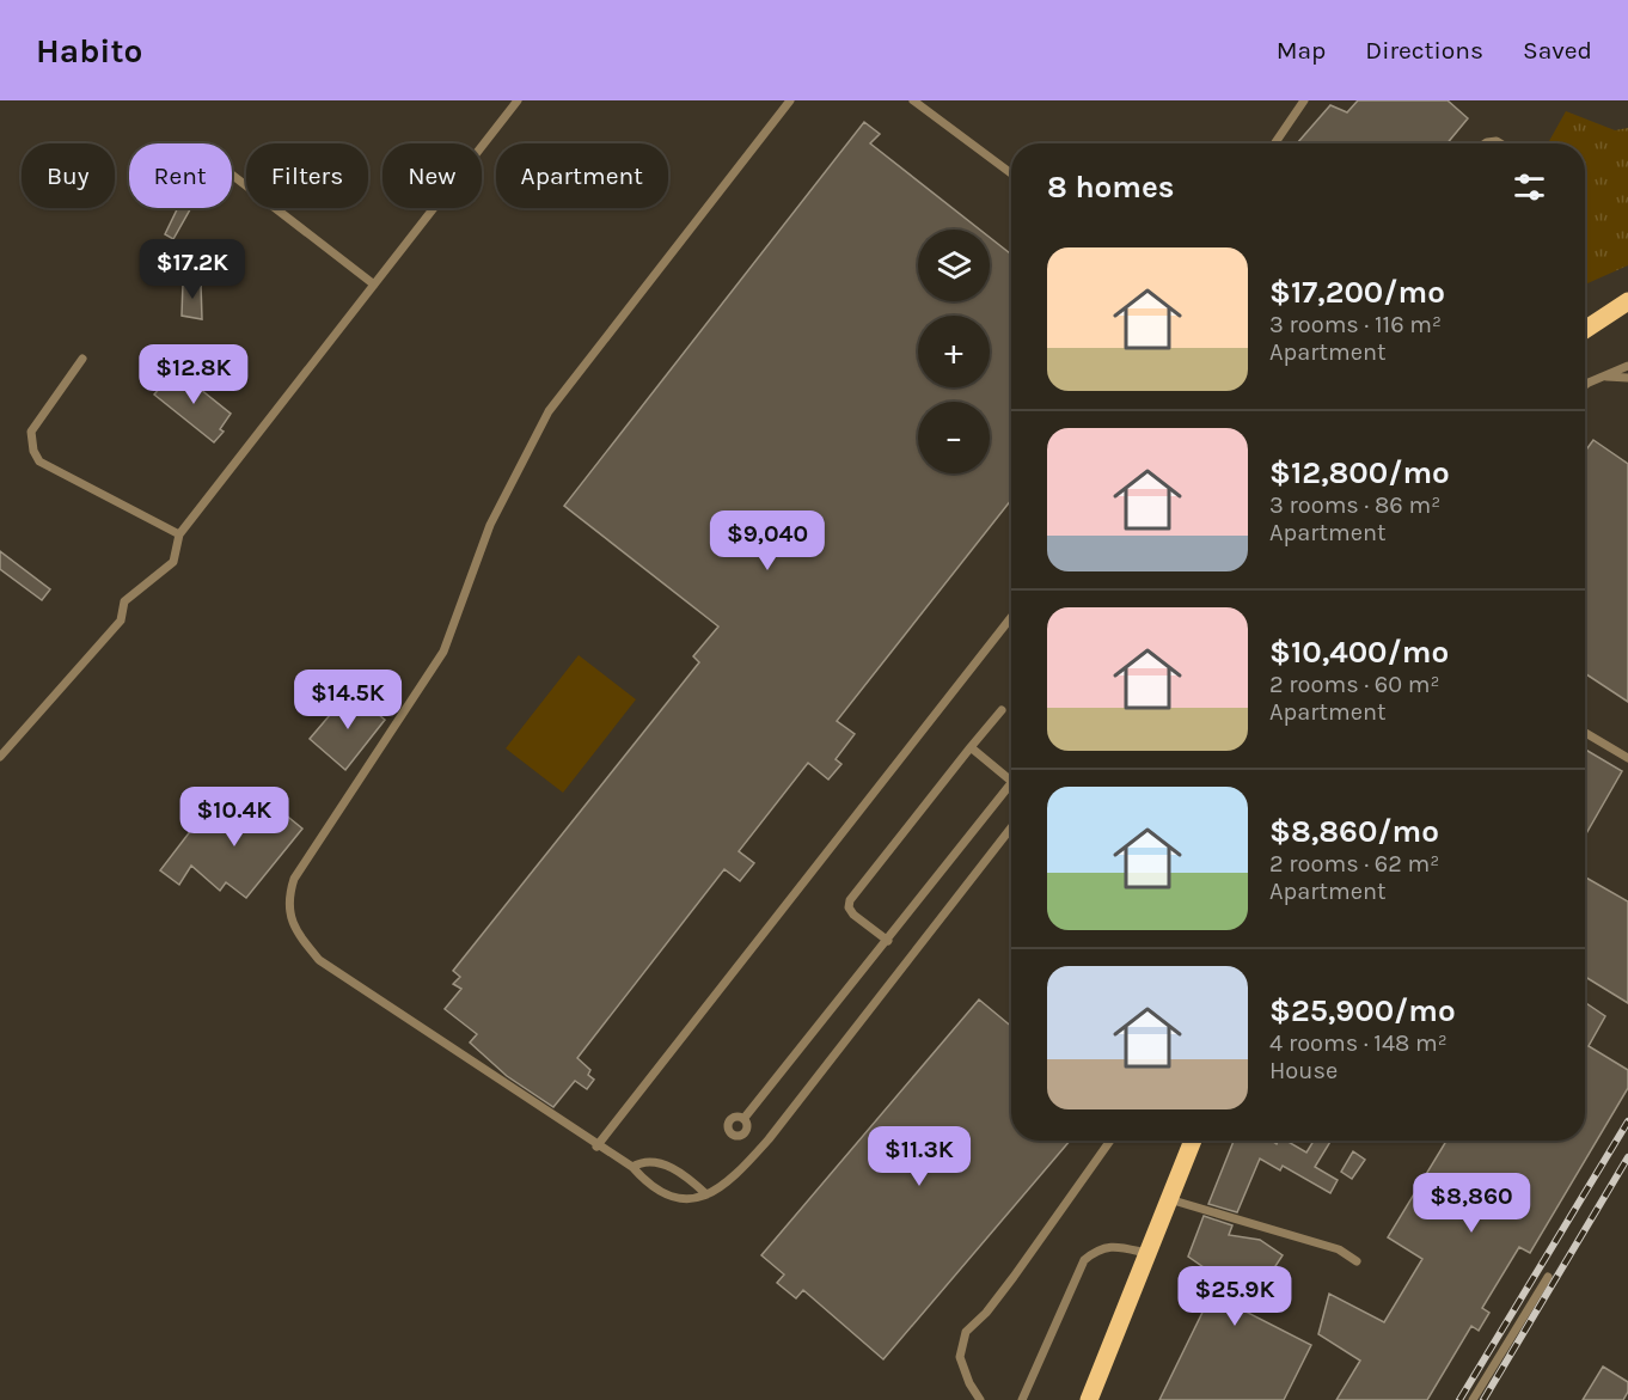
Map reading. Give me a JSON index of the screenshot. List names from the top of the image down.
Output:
{
  "page": {
    "header": "Habito",
    "nav": ["Map", "Directions", "Saved"],
    "chip": [
      "Buy",
      "Rent",
      "Filters",
      "New",
      "Apartment"
    ],
    "heading": "8 homes",
    "map_buttons": ["+", "−"],
    "list": [
      {
        "name": "$17,200/mo",
        "note": "3 rooms · 116 m² · Apartment"
      },
      {
        "name": "$12,800/mo",
        "note": "3 rooms · 86 m² · Apartment"
      },
      {
        "name": "$10,400/mo",
        "note": "2 rooms · 60 m² · Apartment"
      },
      {
        "name": "$8,860/mo",
        "note": "2 rooms · 62 m² · Apartment"
      },
      {
        "name": "$25,900/mo",
        "note": "4 rooms · 148 m² · House"
      }
    ],
    "price": [
      "$17.2K",
      "$12.8K",
      "$9,040",
      "$14.5K",
      "$10.4K",
      "$11.3K",
      "$8,860",
      "$25.9K"
    ]
  }
}
